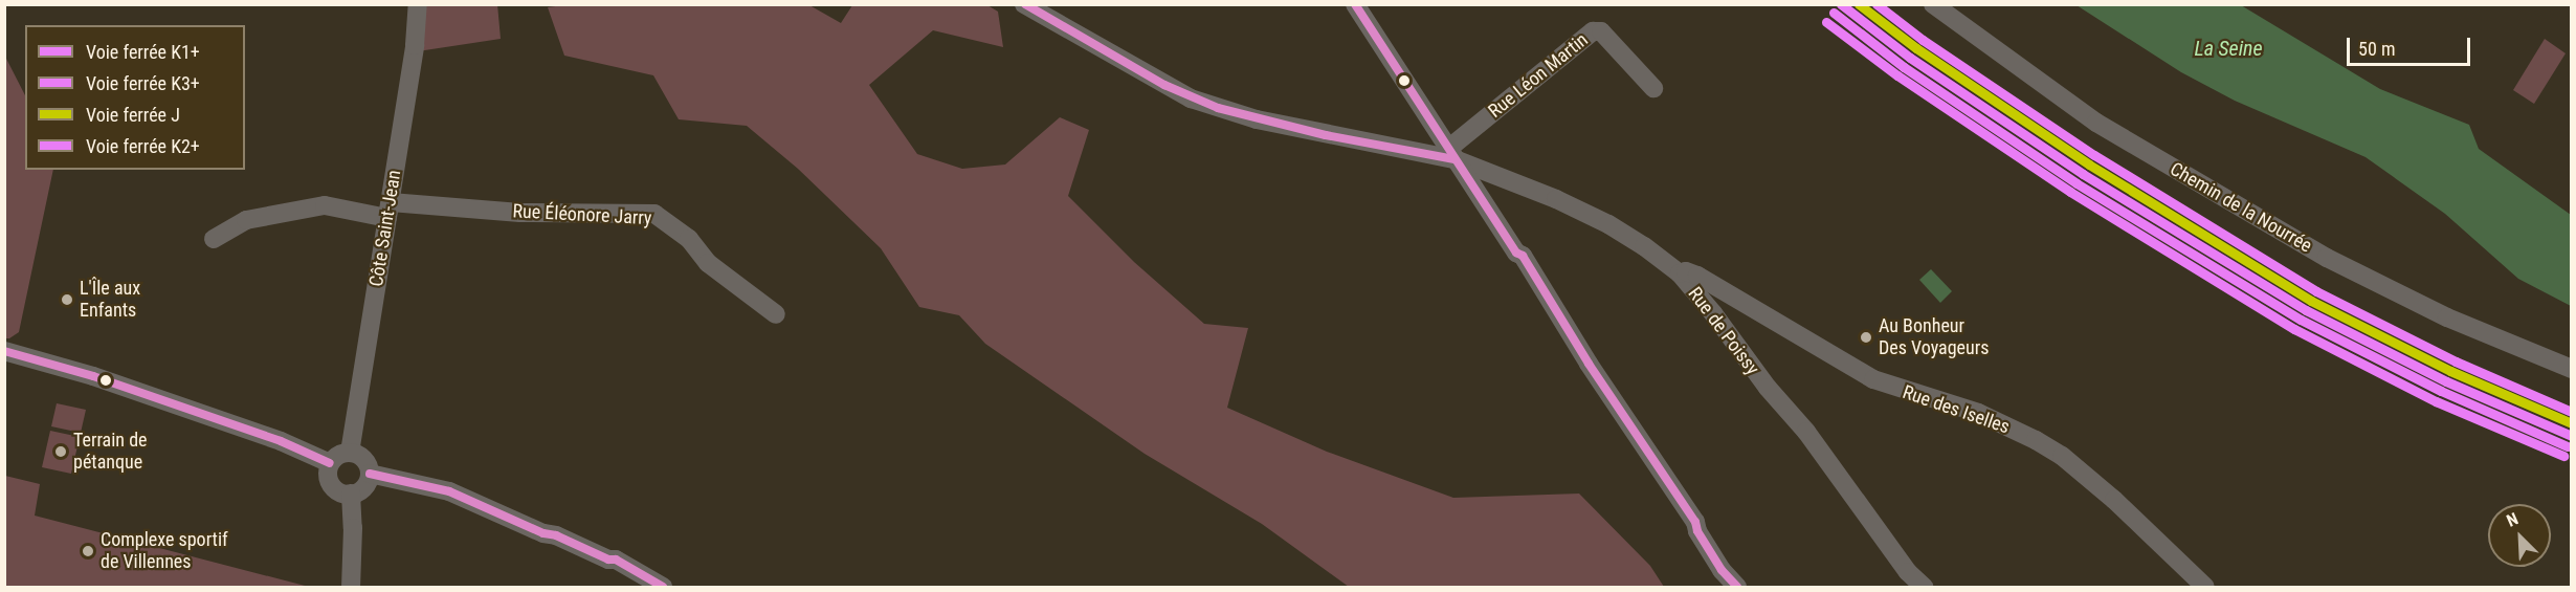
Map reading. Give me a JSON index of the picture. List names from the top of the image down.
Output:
{
  "streets": {
    "street": [
      "Rue Léon Martin",
      "Chemin de la Nourrée",
      "Rue Éléonore Jarry",
      "Côte Saint-Jean",
      "Rue de Poissy",
      "Rue des Iselles"
    ]
  },
  "crossings": [
    ["Rue Léon Martin", "Rue de Poissy"],
    ["Rue Éléonore Jarry", "Côte Saint-Jean"],
    ["Rue de Poissy", "Rue des Iselles"]
  ],
  "water": ["La Seine"],
  "places": [
    "L'Île aux Enfants",
    "Au Bonheur Des Voyageurs",
    "Terrain de pétanque",
    "Complexe sportif de Villennes"
  ],
  "lines": [
    "rail line K1+",
    "rail line J",
    "rail line K3+",
    "rail line K2+"
  ],
  "legend": [
    "Voie ferrée K1+",
    "Voie ferrée K3+",
    "Voie ferrée J",
    "Voie ferrée K2+"
  ],
  "scale_bar": "50 m",
  "north": "top left"
}
